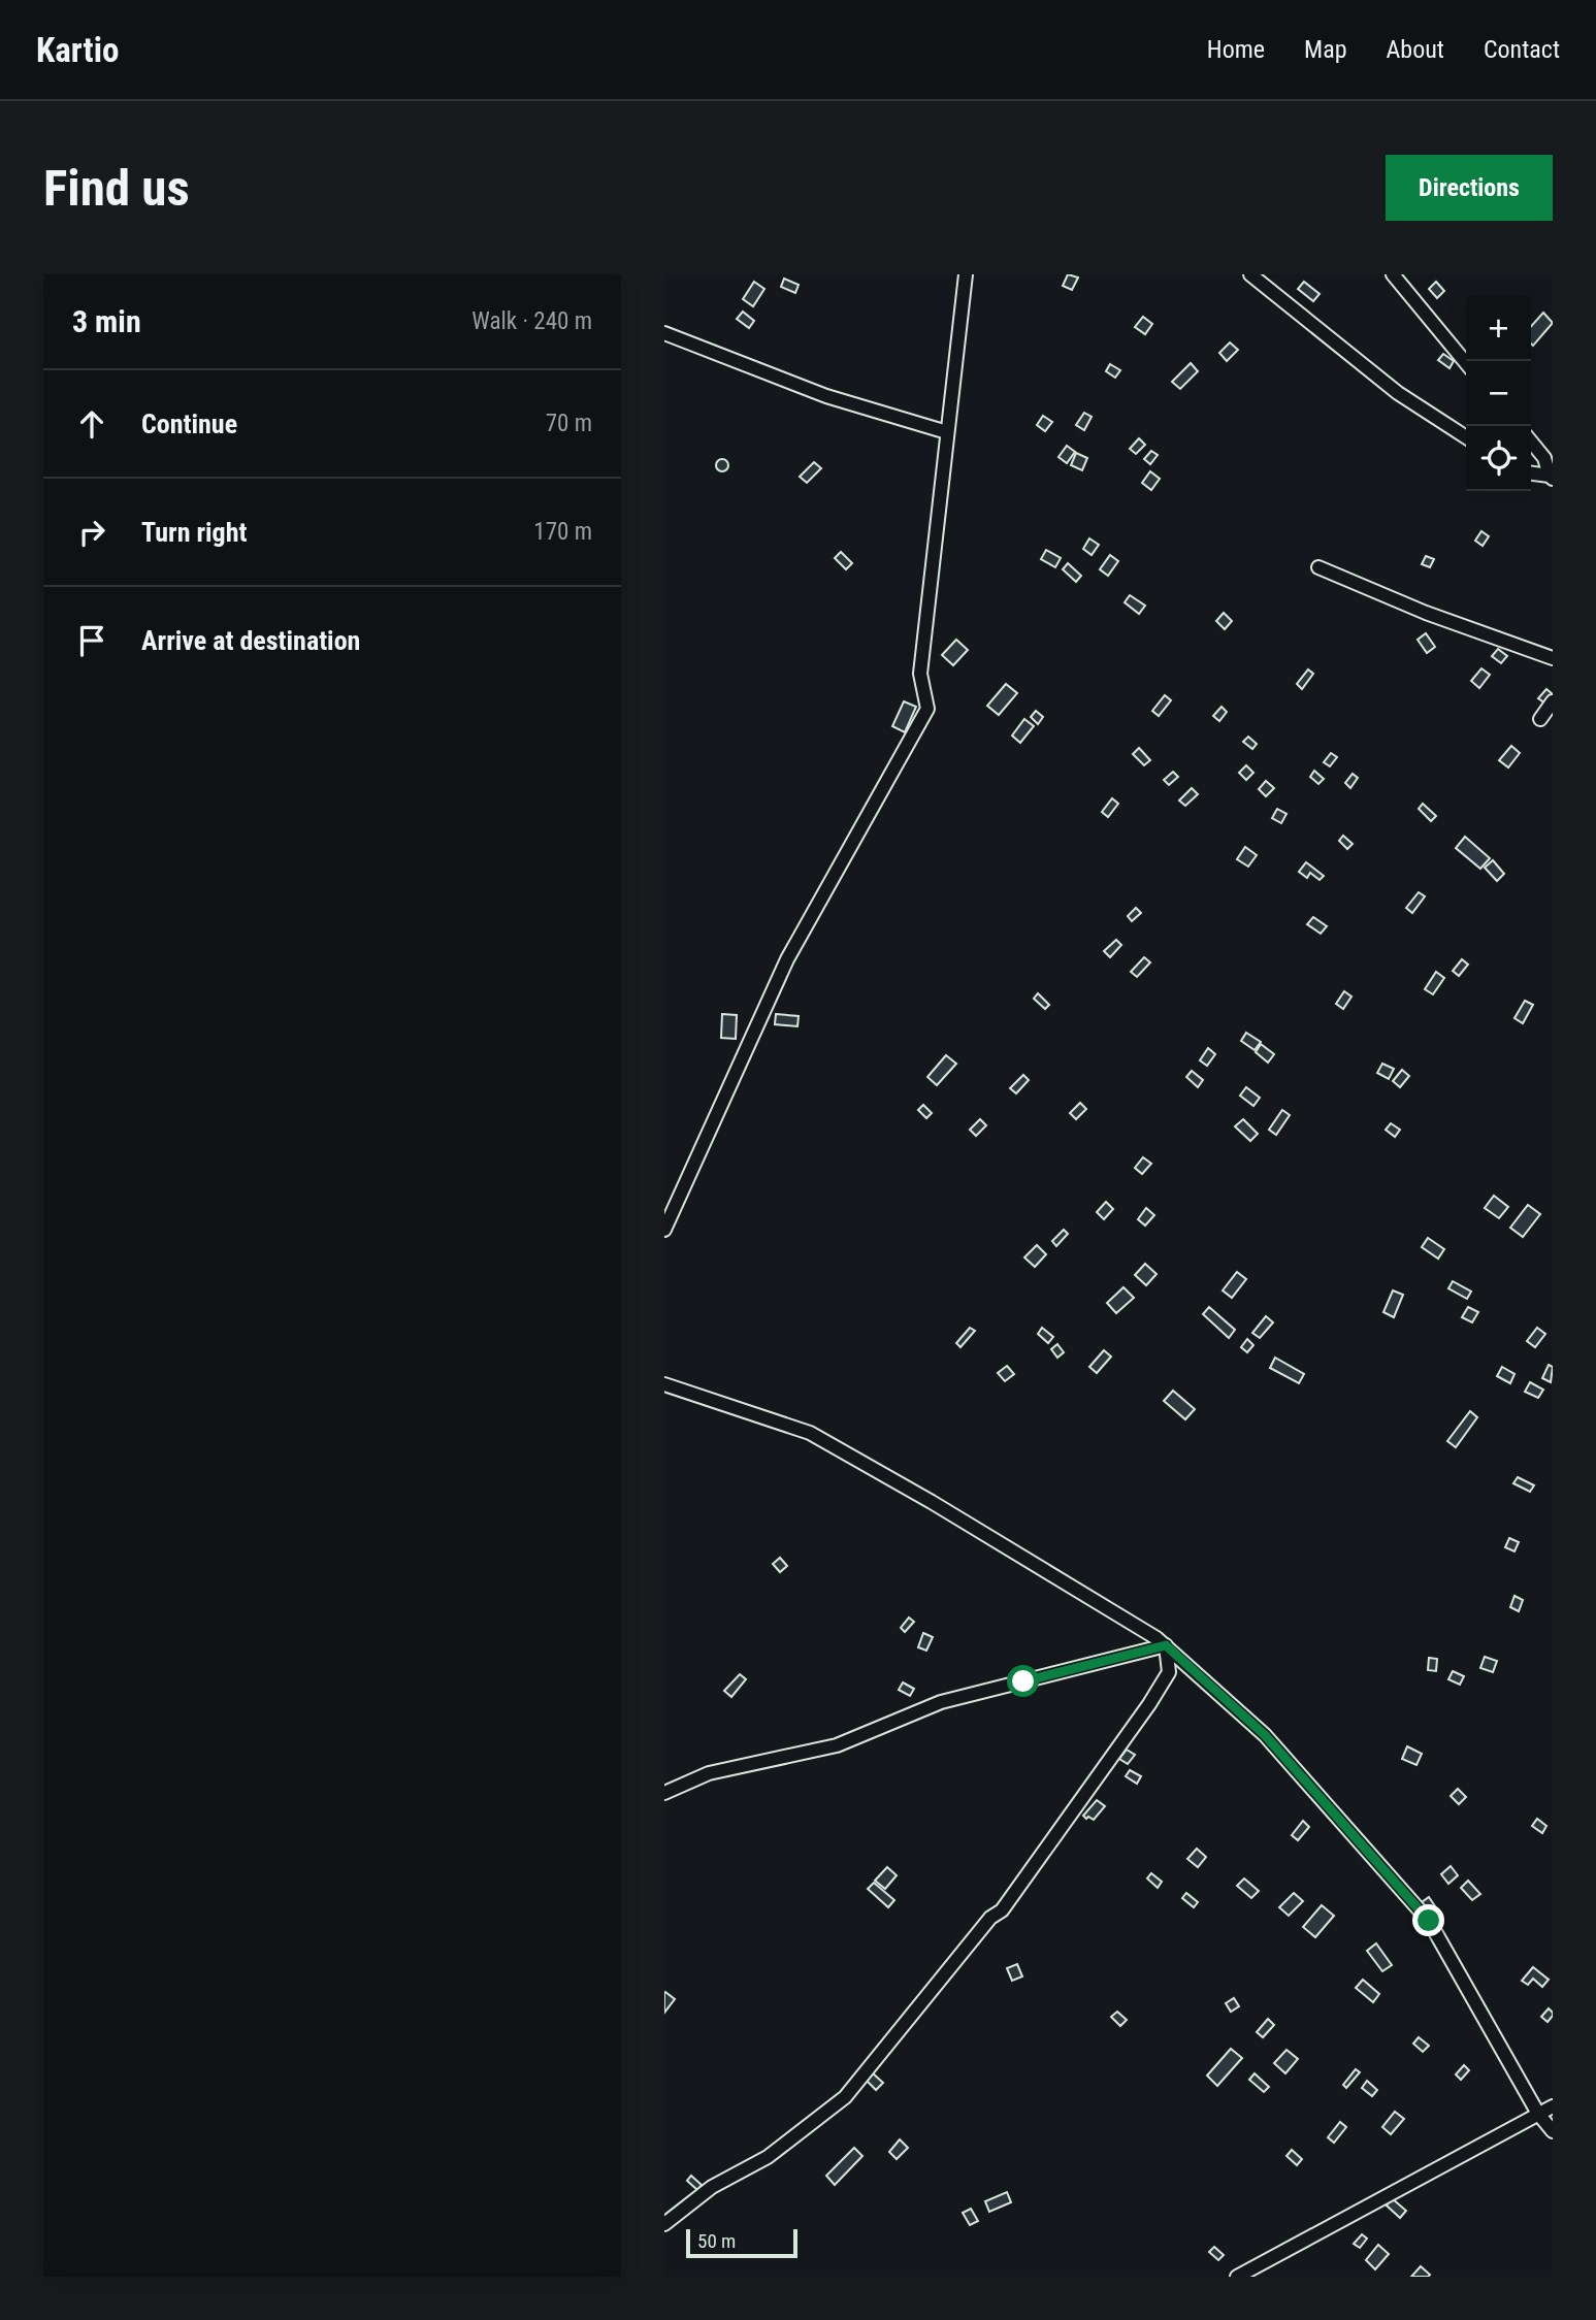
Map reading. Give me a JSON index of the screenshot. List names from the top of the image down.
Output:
{
  "scale_bar": "50 m",
  "page": {
    "header": "Kartio",
    "nav": [
      "Home",
      "Map",
      "About",
      "Contact"
    ],
    "buttons": "Directions",
    "title": "Find us",
    "heading": ["3 min", "Walk · 240 m"],
    "map_buttons": ["+", "−"],
    "list": [
      ["Continue", "70 m"],
      ["Turn right", "170 m"],
      "Arrive at destination"
    ],
    "scale": "50 m"
  }
}
